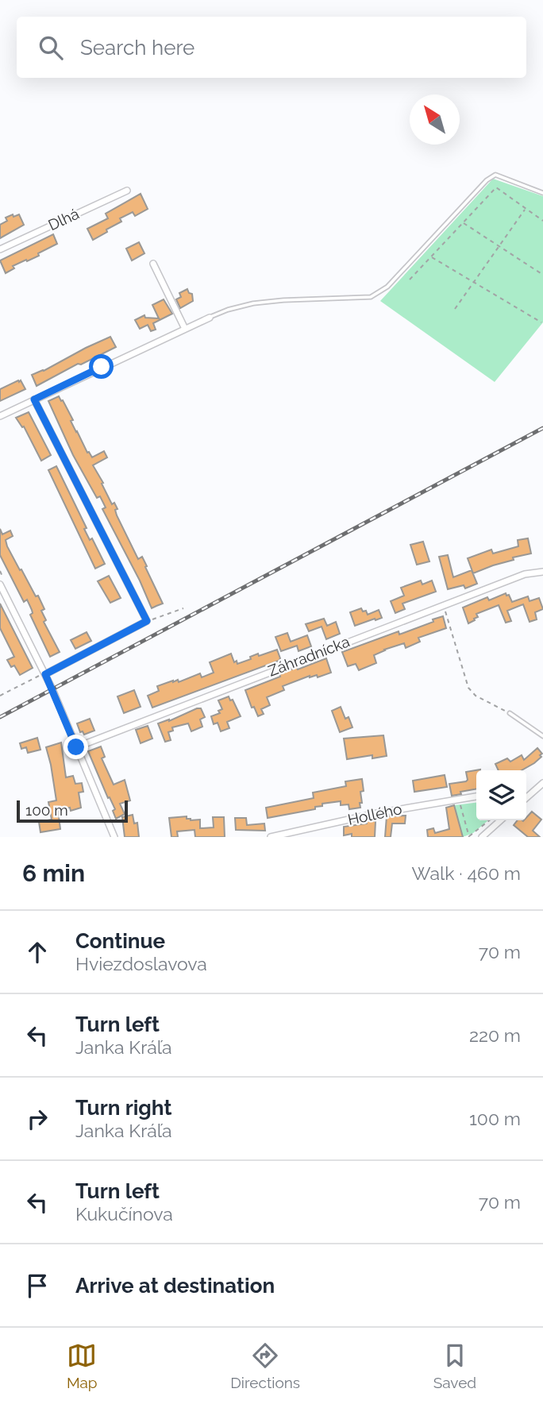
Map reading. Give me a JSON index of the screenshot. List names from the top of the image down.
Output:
{
  "streets": {
    "street": ["Dlhá", "Záhradnícka", "Hollého"]
  },
  "scale_bar": "100 m",
  "north": "top left",
  "page": {
    "search": "Search here",
    "scale": "100 m",
    "heading": ["6 min", "Walk · 460 m"],
    "list": [
      ["Continue", "Hviezdoslavova", "70 m"],
      ["Turn left", "Janka Kráľa", "220 m"],
      ["Turn right", "Janka Kráľa", "100 m"],
      ["Turn left", "Kukučínova", "70 m"],
      "Arrive at destination"
    ],
    "nav": ["Map", "Directions", "Saved"]
  }
}
